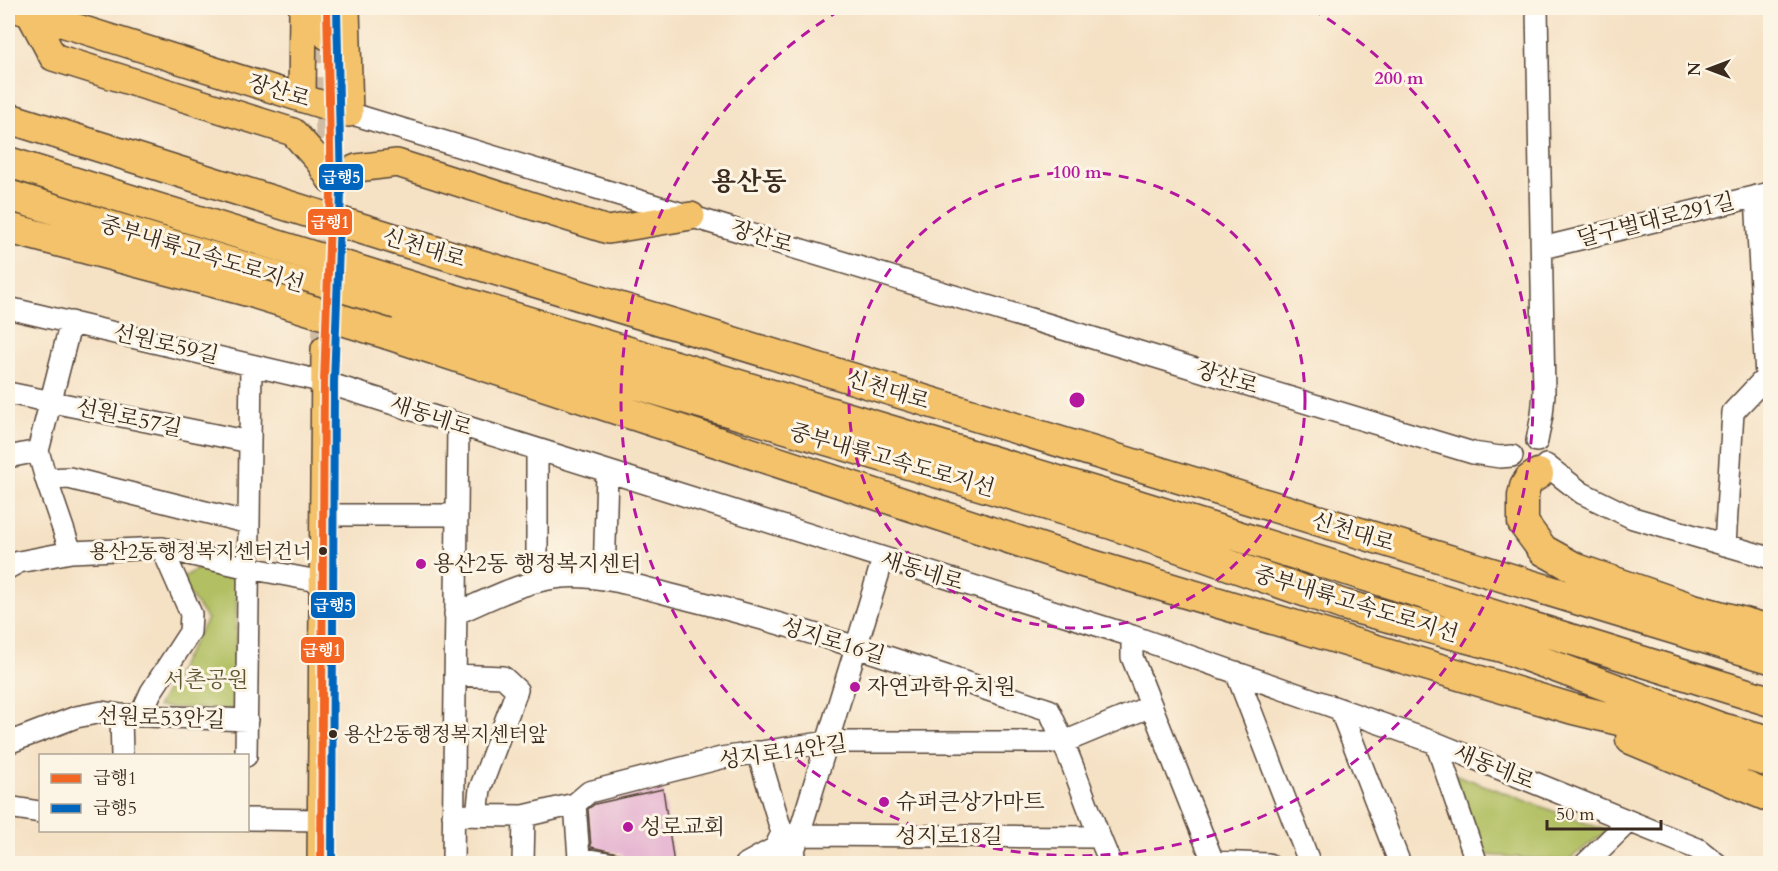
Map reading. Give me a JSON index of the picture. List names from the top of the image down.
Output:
{
  "streets": {
    "highway": ["신천대로", "중부내륙고속도로지선"],
    "main road": ["장산로"],
    "street": [
      "달구벌대로291길",
      "선원로59길",
      "새동네로",
      "선원로57길",
      "성지로16길",
      "선원로53안길",
      "성지로14안길",
      "성지로18길"
    ]
  },
  "crossings": [
    ["선원로59길", "새동네로"],
    ["성지로16길", "성지로14안길"],
    ["성지로16길", "성지로18길"]
  ],
  "districts": ["용산동"],
  "parks": ["서촌공원"],
  "places": [
    "용산2동행정복지센터건너",
    "용산2동 행정복지센터",
    "자연과학유치원",
    "용산2동행정복지센터앞",
    "슈퍼큰상가마트",
    "성로교회"
  ],
  "lines": ["transit line 급행1", "transit line 급행5"],
  "legend": ["급행1", "급행5"],
  "scale_bar": "50 m",
  "north": "left",
  "rings": ["200 m", "100 m"]
}
